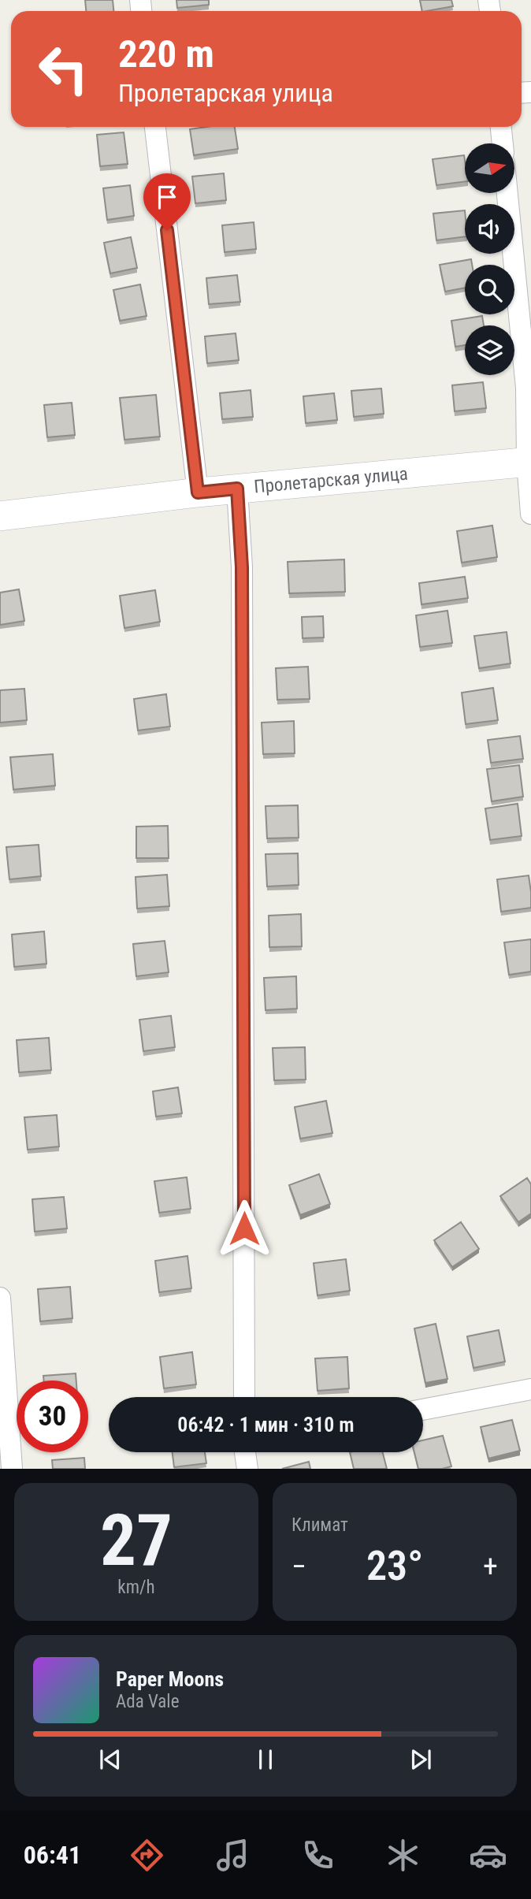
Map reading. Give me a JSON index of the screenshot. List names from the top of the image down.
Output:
{
  "streets": {
    "street": ["Пролетарская улица"]
  },
  "north": "right",
  "page": {
    "turn": ["220 m", "Пролетарская улица"],
    "limit": "30",
    "trip": "06:42 · 1 мин · 310 m",
    "tile": [
      ["27", "km/h"],
      "Климат"
    ],
    "heat": ["−", "23°", "+"],
    "song": ["Paper Moons", "Ada Vale"],
    "tabs": "06:41"
  }
}
